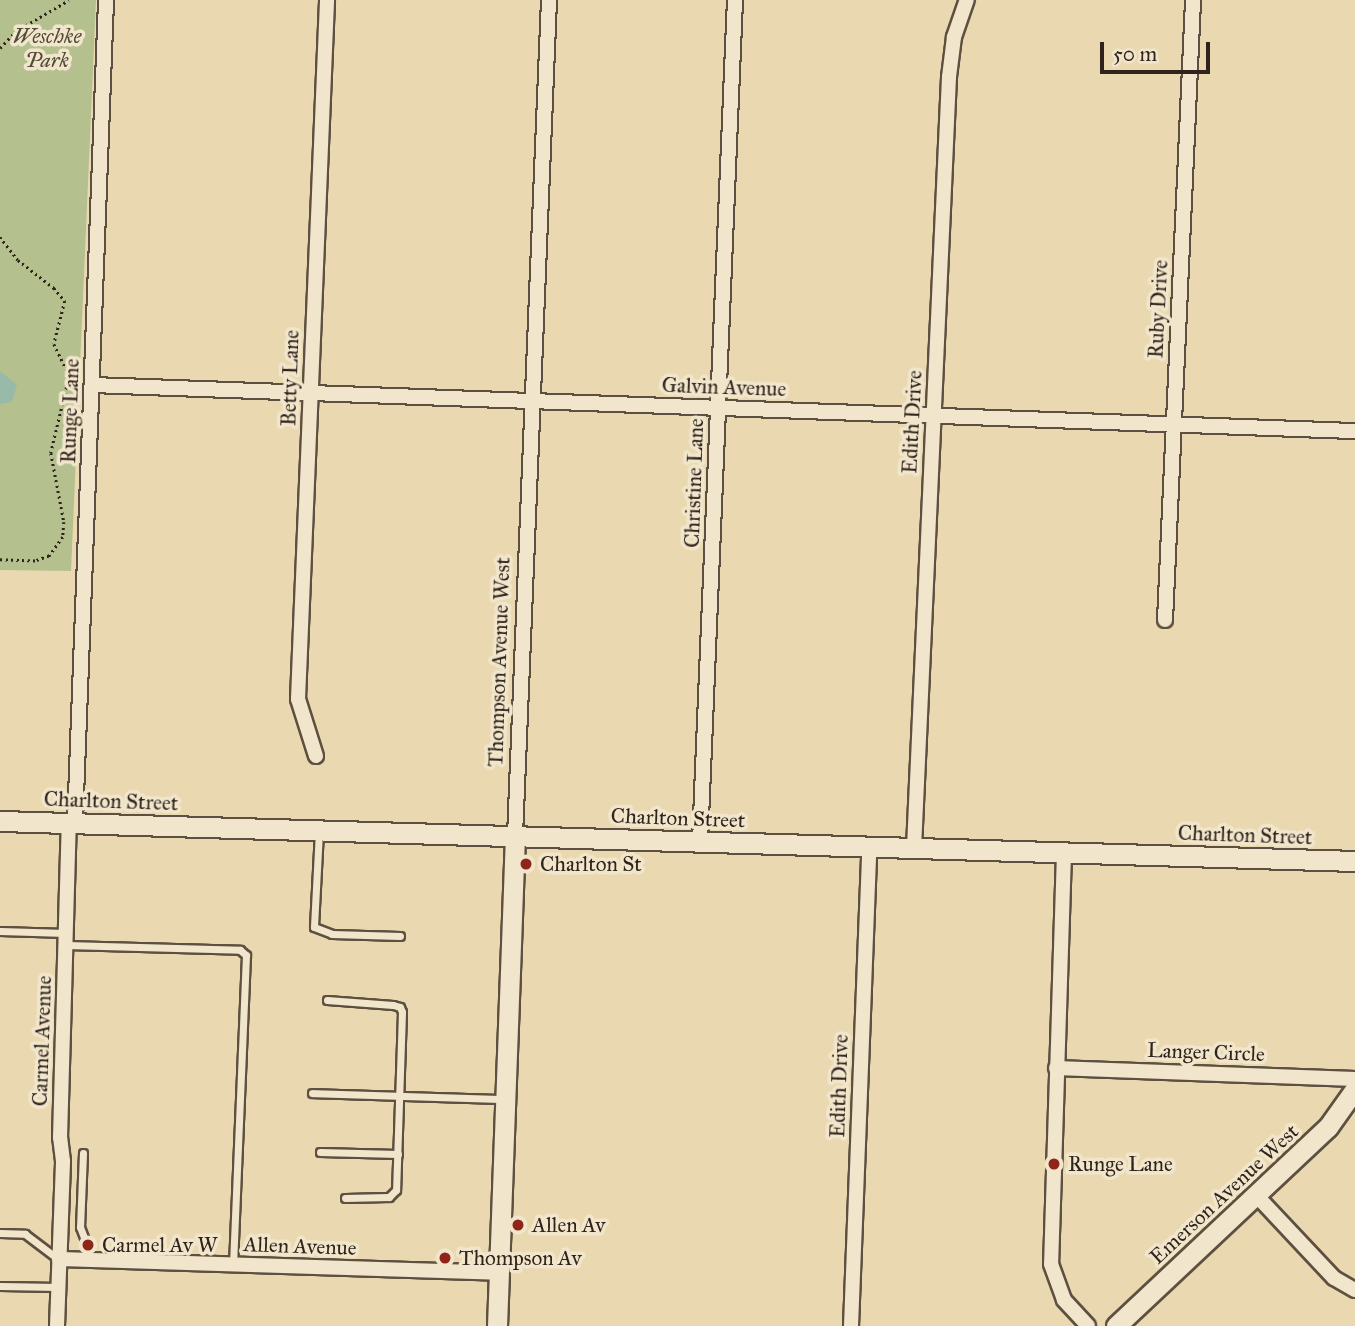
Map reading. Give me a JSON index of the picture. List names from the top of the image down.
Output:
{
  "streets": {
    "street": [
      "Ruby Drive",
      "Betty Lane",
      "Galvin Avenue",
      "Runge Lane",
      "Edith Drive",
      "Christine Lane",
      "Thompson Avenue West",
      "Charlton Street",
      "Carmel Avenue",
      "Langer Circle",
      "Emerson Avenue West",
      "Allen Avenue"
    ]
  },
  "crossings": [
    ["Ruby Drive", "Galvin Avenue"],
    ["Betty Lane", "Galvin Avenue"],
    ["Galvin Avenue", "Runge Lane"],
    ["Galvin Avenue", "Edith Drive"],
    ["Galvin Avenue", "Christine Lane"],
    ["Galvin Avenue", "Thompson Avenue West"],
    ["Runge Lane", "Charlton Street"],
    ["Runge Lane", "Carmel Avenue"],
    ["Edith Drive", "Charlton Street"],
    ["Christine Lane", "Charlton Street"],
    ["Thompson Avenue West", "Charlton Street"],
    ["Thompson Avenue West", "Allen Avenue"],
    ["Charlton Street", "Carmel Avenue"],
    ["Carmel Avenue", "Allen Avenue"]
  ],
  "parks": ["Weschke Park"],
  "places": [
    "Charlton St",
    "Runge Lane",
    "Allen Av",
    "Carmel Av W",
    "Thompson Av"
  ],
  "scale_bar": "50 m"
}
